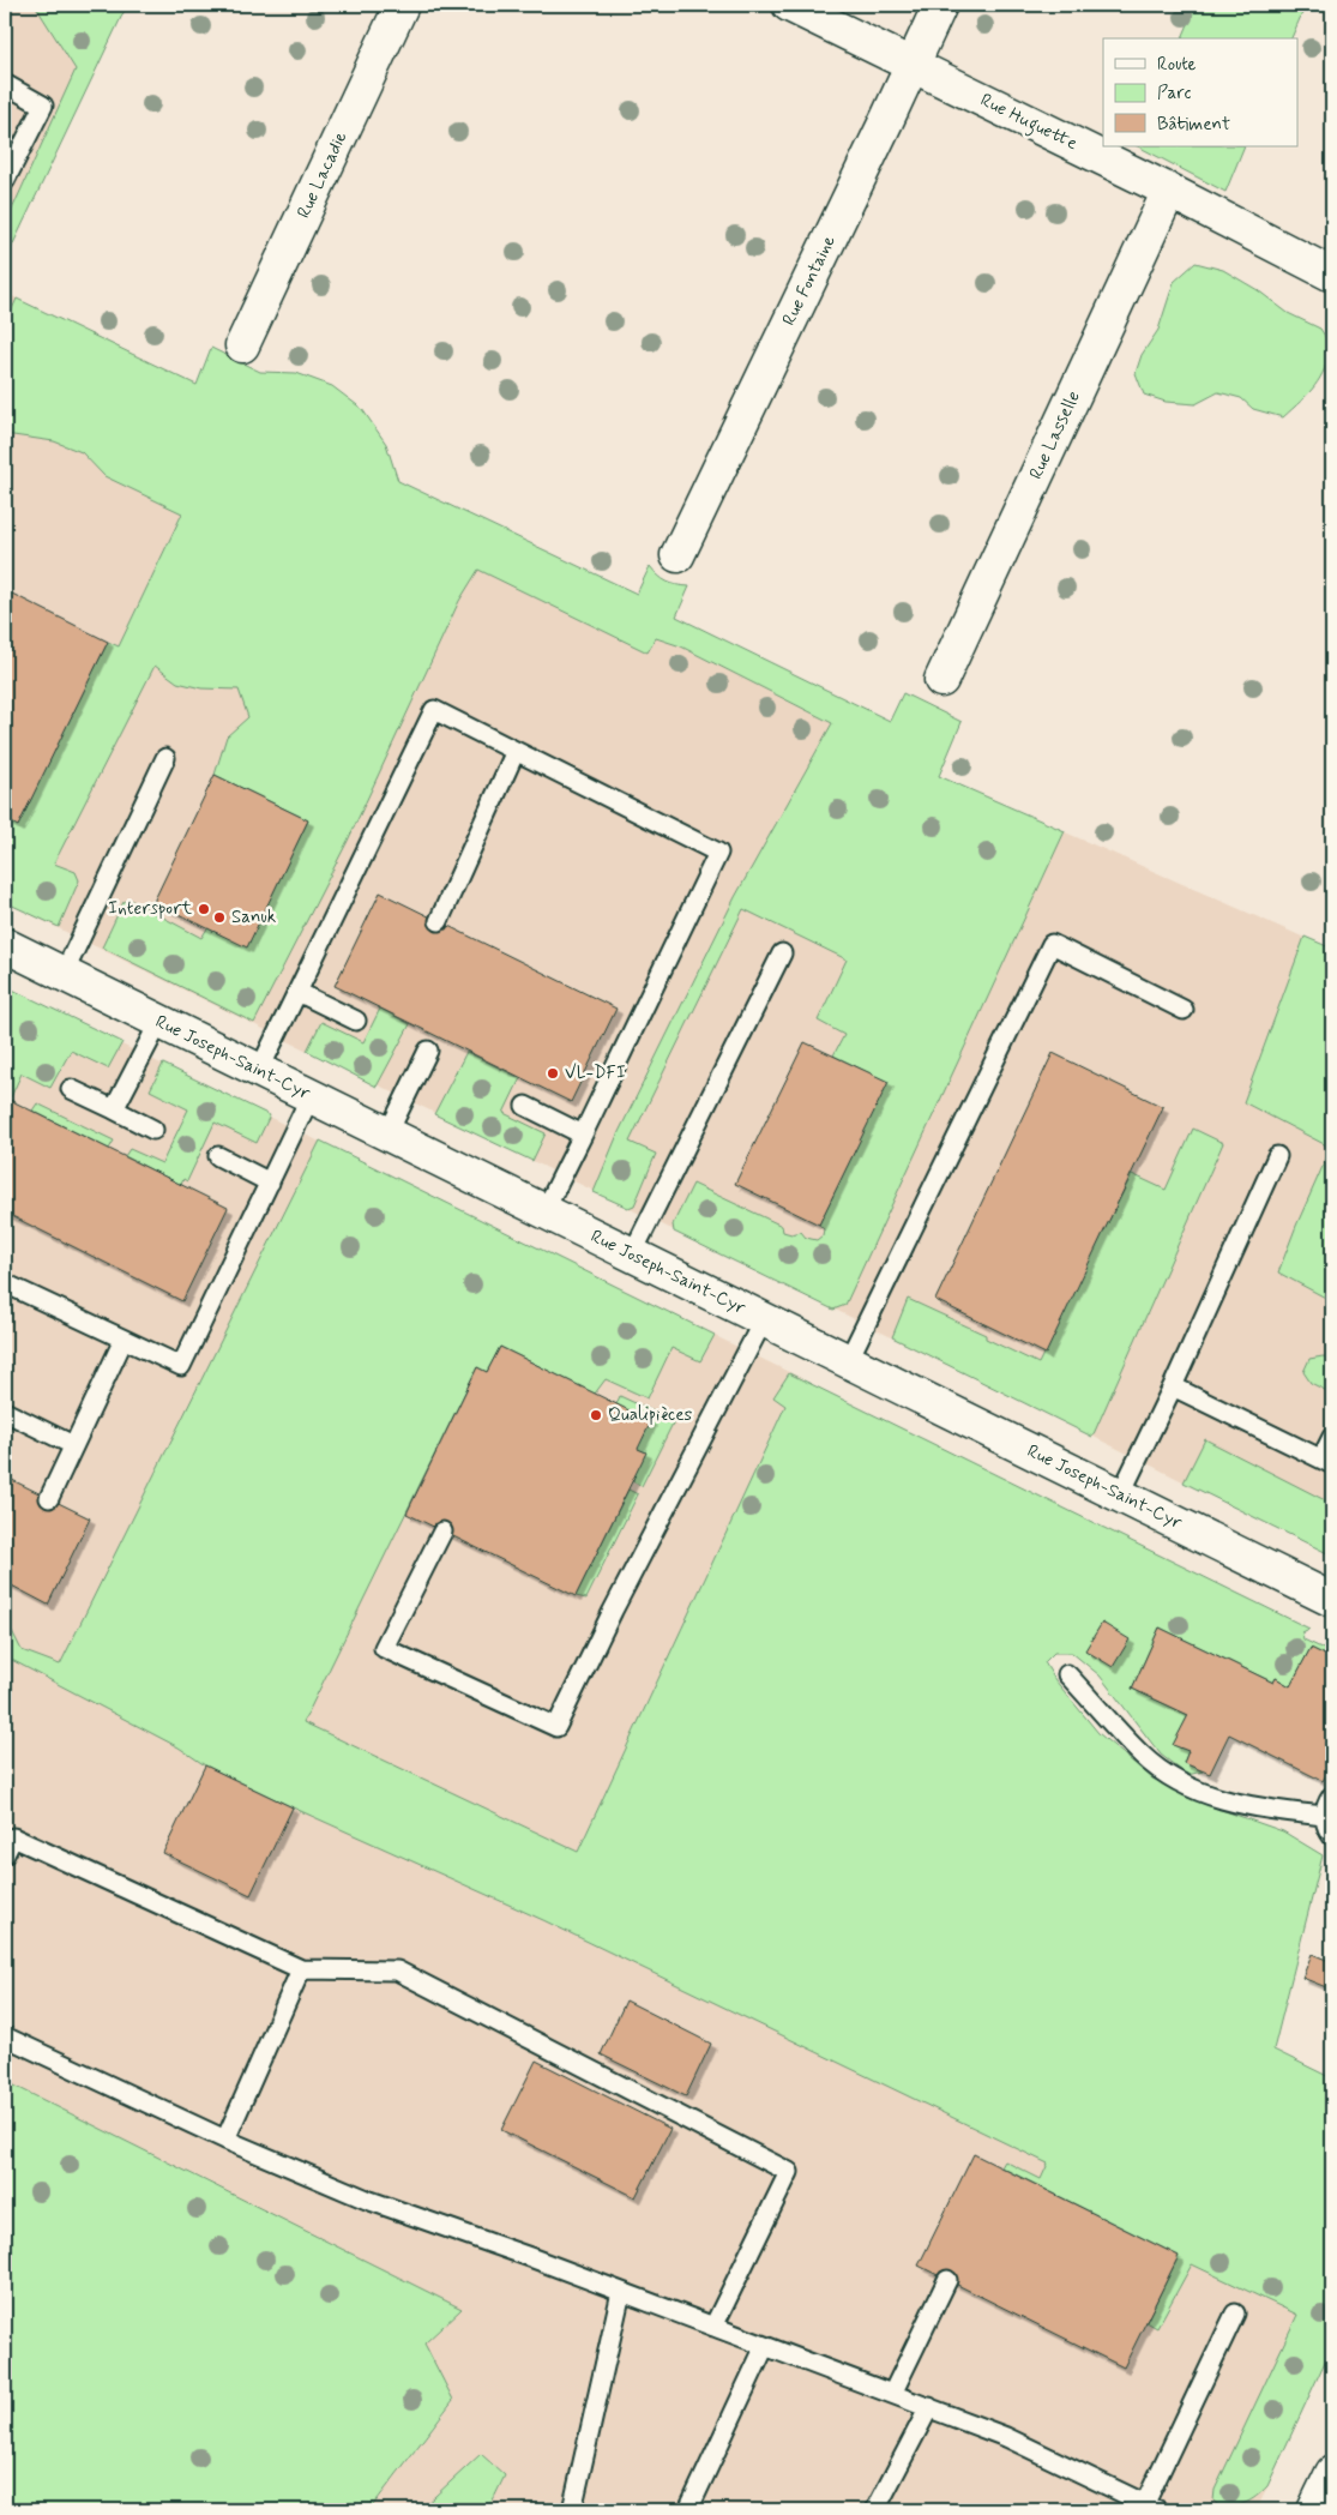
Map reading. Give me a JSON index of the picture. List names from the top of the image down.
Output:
{
  "streets": {
    "street": [
      "Rue Huguette",
      "Rue Lacadie",
      "Rue Fontaine",
      "Rue Lasselle",
      "Rue Joseph-Saint-Cyr"
    ]
  },
  "crossings": [
    ["Rue Huguette", "Rue Fontaine"],
    ["Rue Huguette", "Rue Lasselle"]
  ],
  "places": [
    "Intersport",
    "Sanuk",
    "VL-DFI",
    "Qualipièces"
  ],
  "legend": ["Route", "Parc", "Bâtiment"]
}
